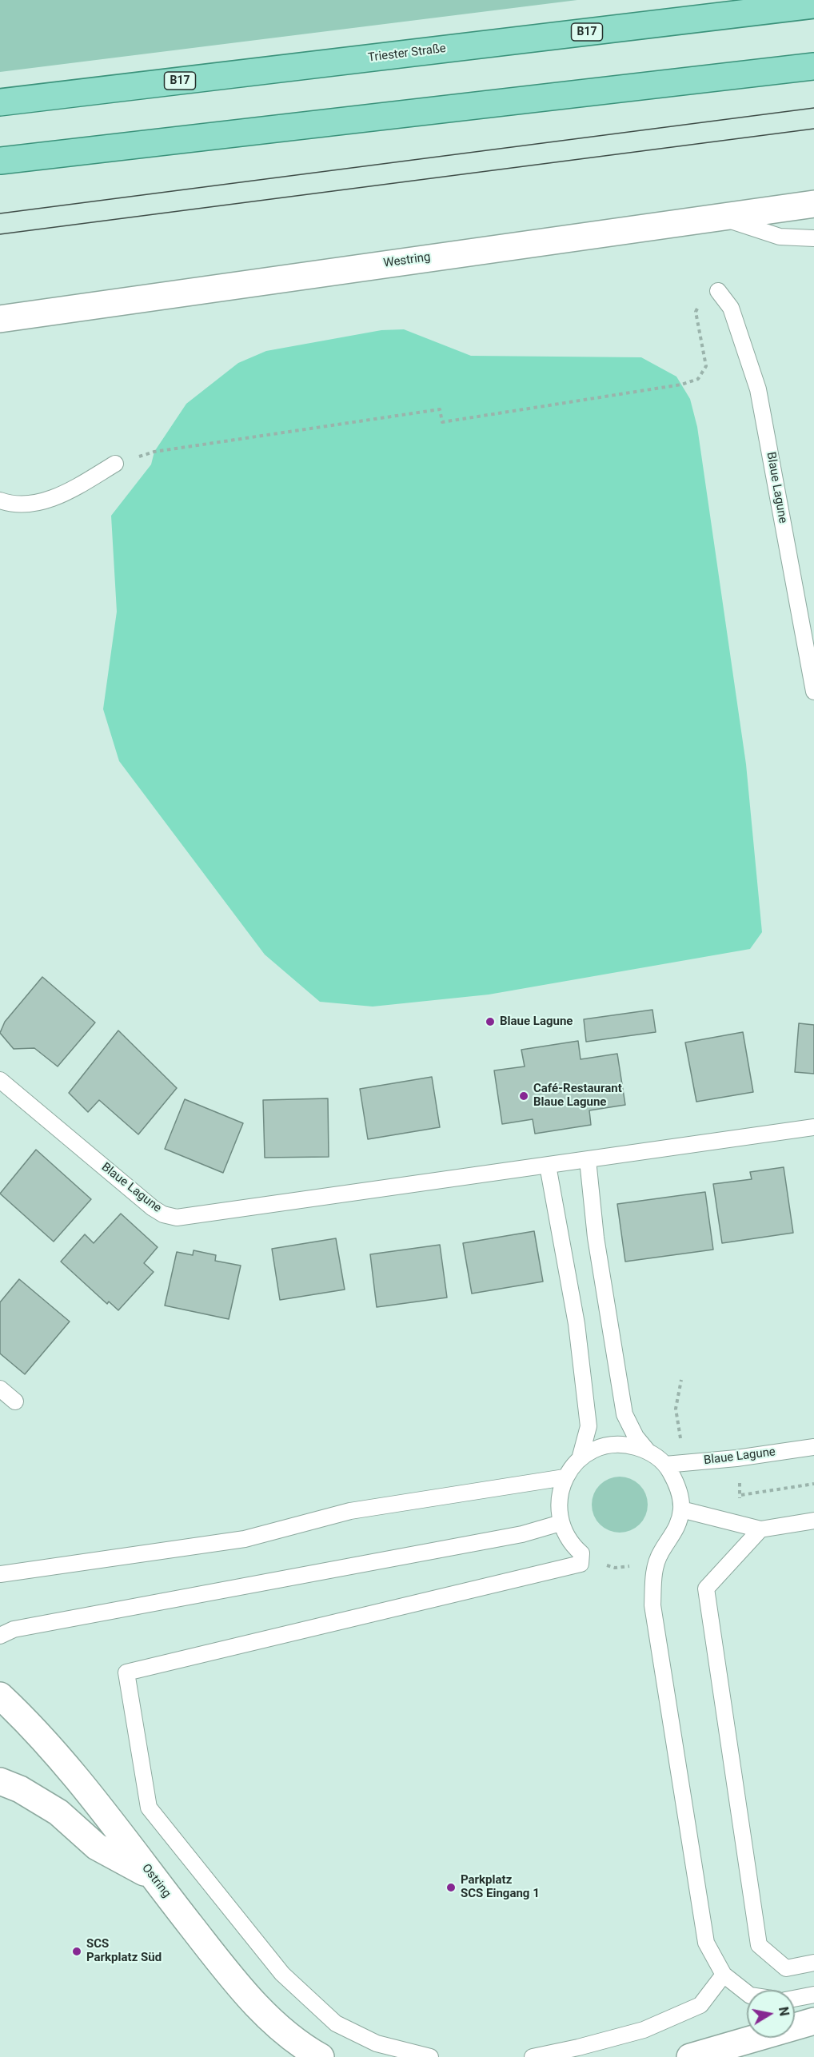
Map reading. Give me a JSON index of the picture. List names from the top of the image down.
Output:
{
  "streets": {
    "main road": ["B17", "Triester Straße"],
    "street": ["Westring", "Ostring"],
    "lane": ["Blaue Lagune"]
  },
  "places": [
    "Blaue Lagune",
    "Café-Restaurant Blaue Lagune",
    "Parkplatz SCS Eingang 1",
    "SCS Parkplatz Süd"
  ],
  "north": "right"
}
